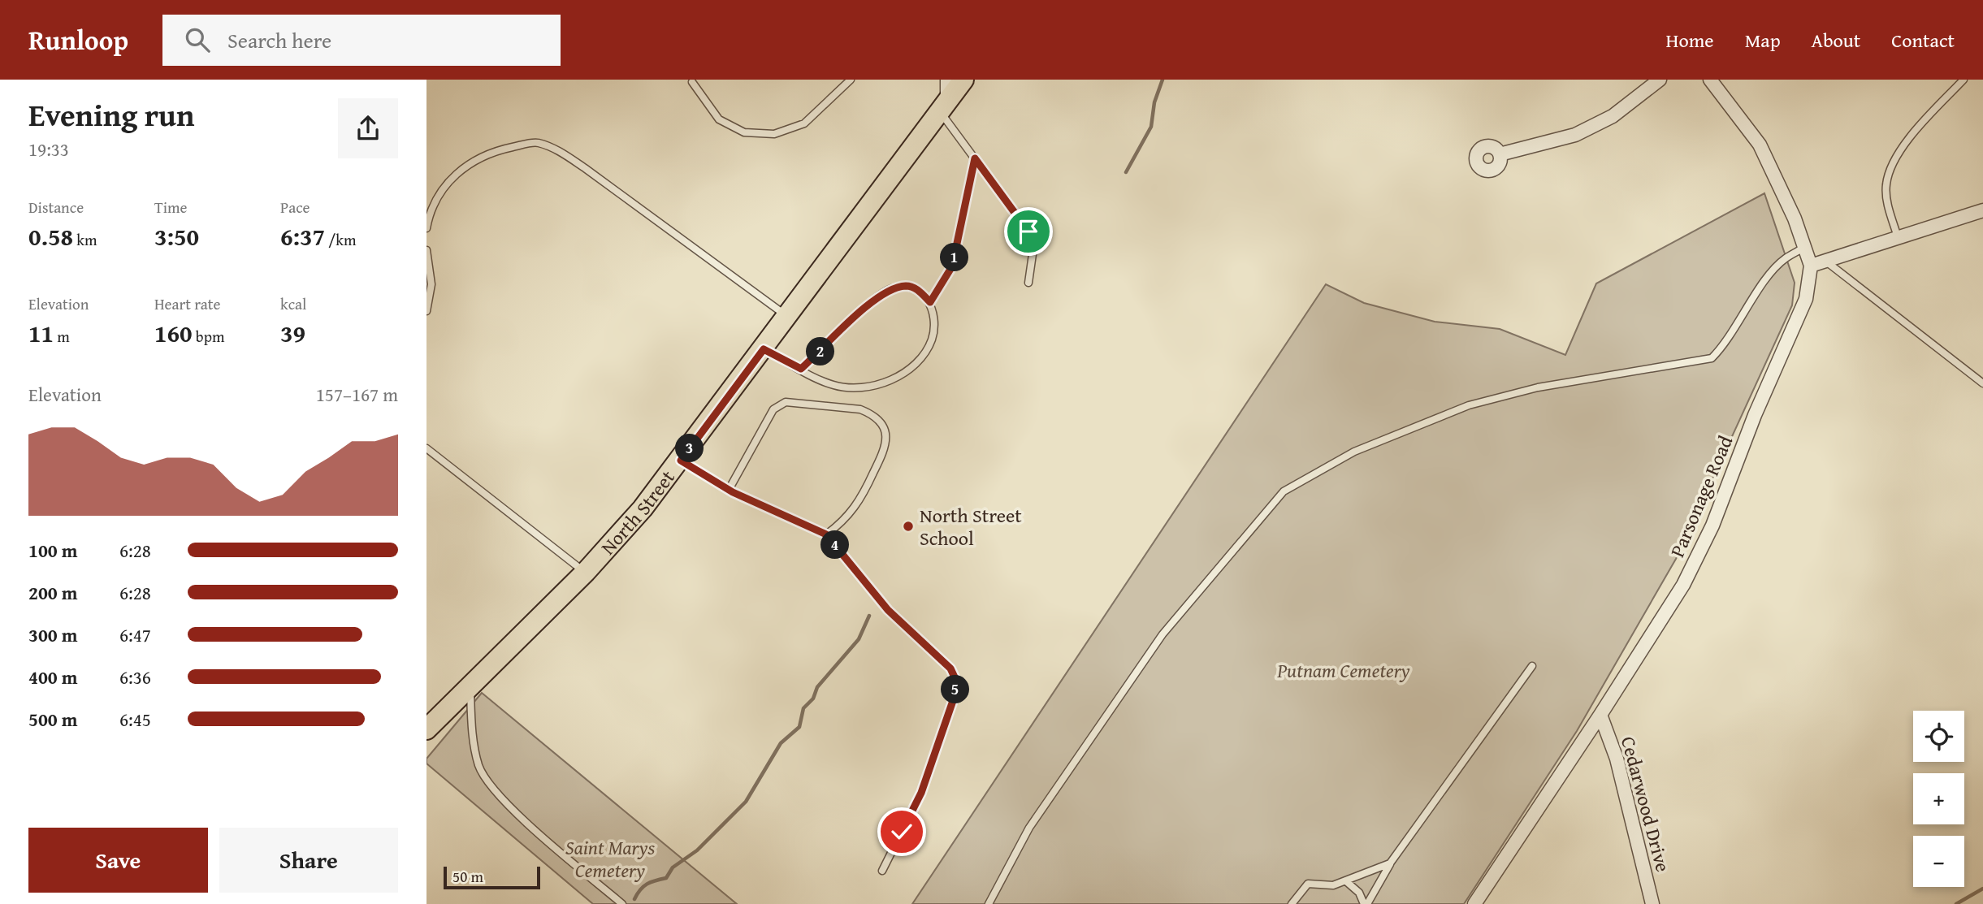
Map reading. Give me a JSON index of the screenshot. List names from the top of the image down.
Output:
{
  "streets": {
    "main road": ["North Street"],
    "street": ["Parsonage Road", "Cedarwood Drive"]
  },
  "crossings": [
    ["Parsonage Road", "Cedarwood Drive"]
  ],
  "parks": ["Putnam Cemetery", "Saint Marys Cemetery"],
  "places": ["North Street School"],
  "scale_bar": "50 m",
  "page": {
    "header": "Runloop",
    "search": "Search here",
    "nav": [
      "Home",
      "Map",
      "About",
      "Contact"
    ],
    "heading": ["Evening run", "19:33"],
    "stats": [
      ["Distance", "0.58 km"],
      ["Time", "3:50"],
      ["Pace", "6:37 /km"],
      ["Elevation", "11 m"],
      ["Heart rate", "160 bpm"],
      ["kcal", "39"]
    ],
    "pins": [
      "1",
      "2",
      "3",
      "4",
      "5"
    ],
    "chart": ["Elevation", "157–167 m"],
    "list": [
      {
        "name": "100 m",
        "note": "6:28"
      },
      {
        "name": "200 m",
        "note": "6:28"
      },
      {
        "name": "300 m",
        "note": "6:47"
      },
      {
        "name": "400 m",
        "note": "6:36"
      },
      {
        "name": "500 m",
        "note": "6:45"
      }
    ],
    "map_buttons": ["+", "−"],
    "buttons": ["Save", "Share"],
    "scale": "50 m"
  }
}
